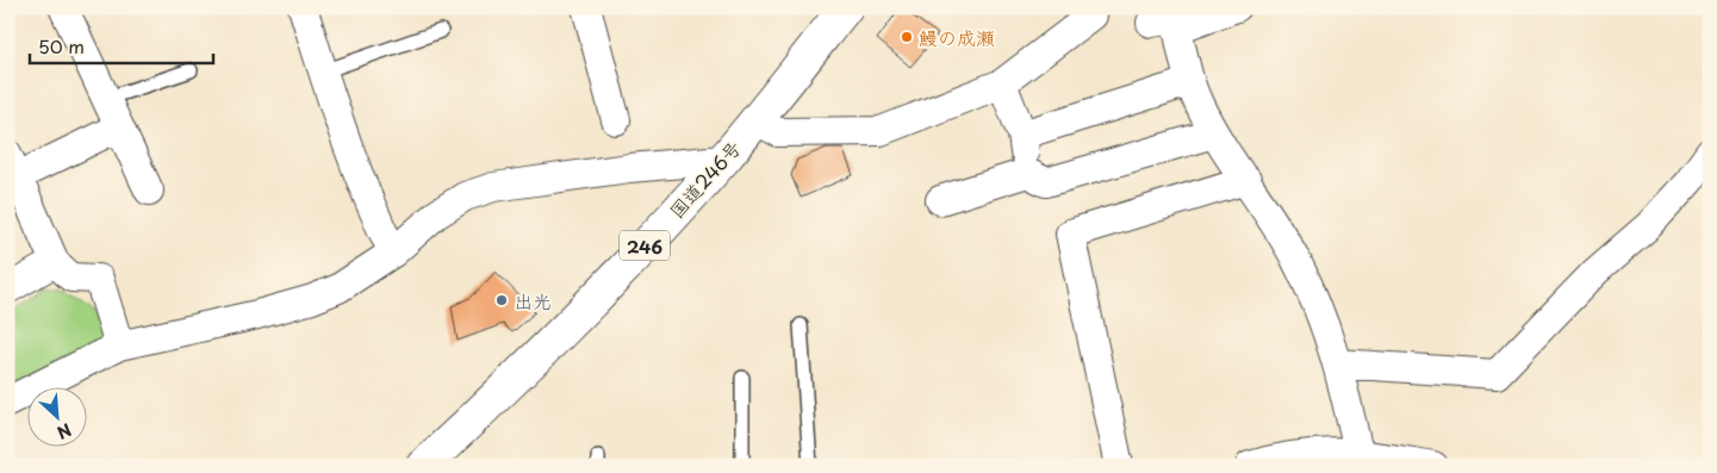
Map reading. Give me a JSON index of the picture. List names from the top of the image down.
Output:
{
  "streets": {
    "highway": ["国道246号", "246"]
  },
  "places": ["鰻の成瀬", "出光"],
  "scale_bar": "50 m",
  "north": "bottom right"
}
